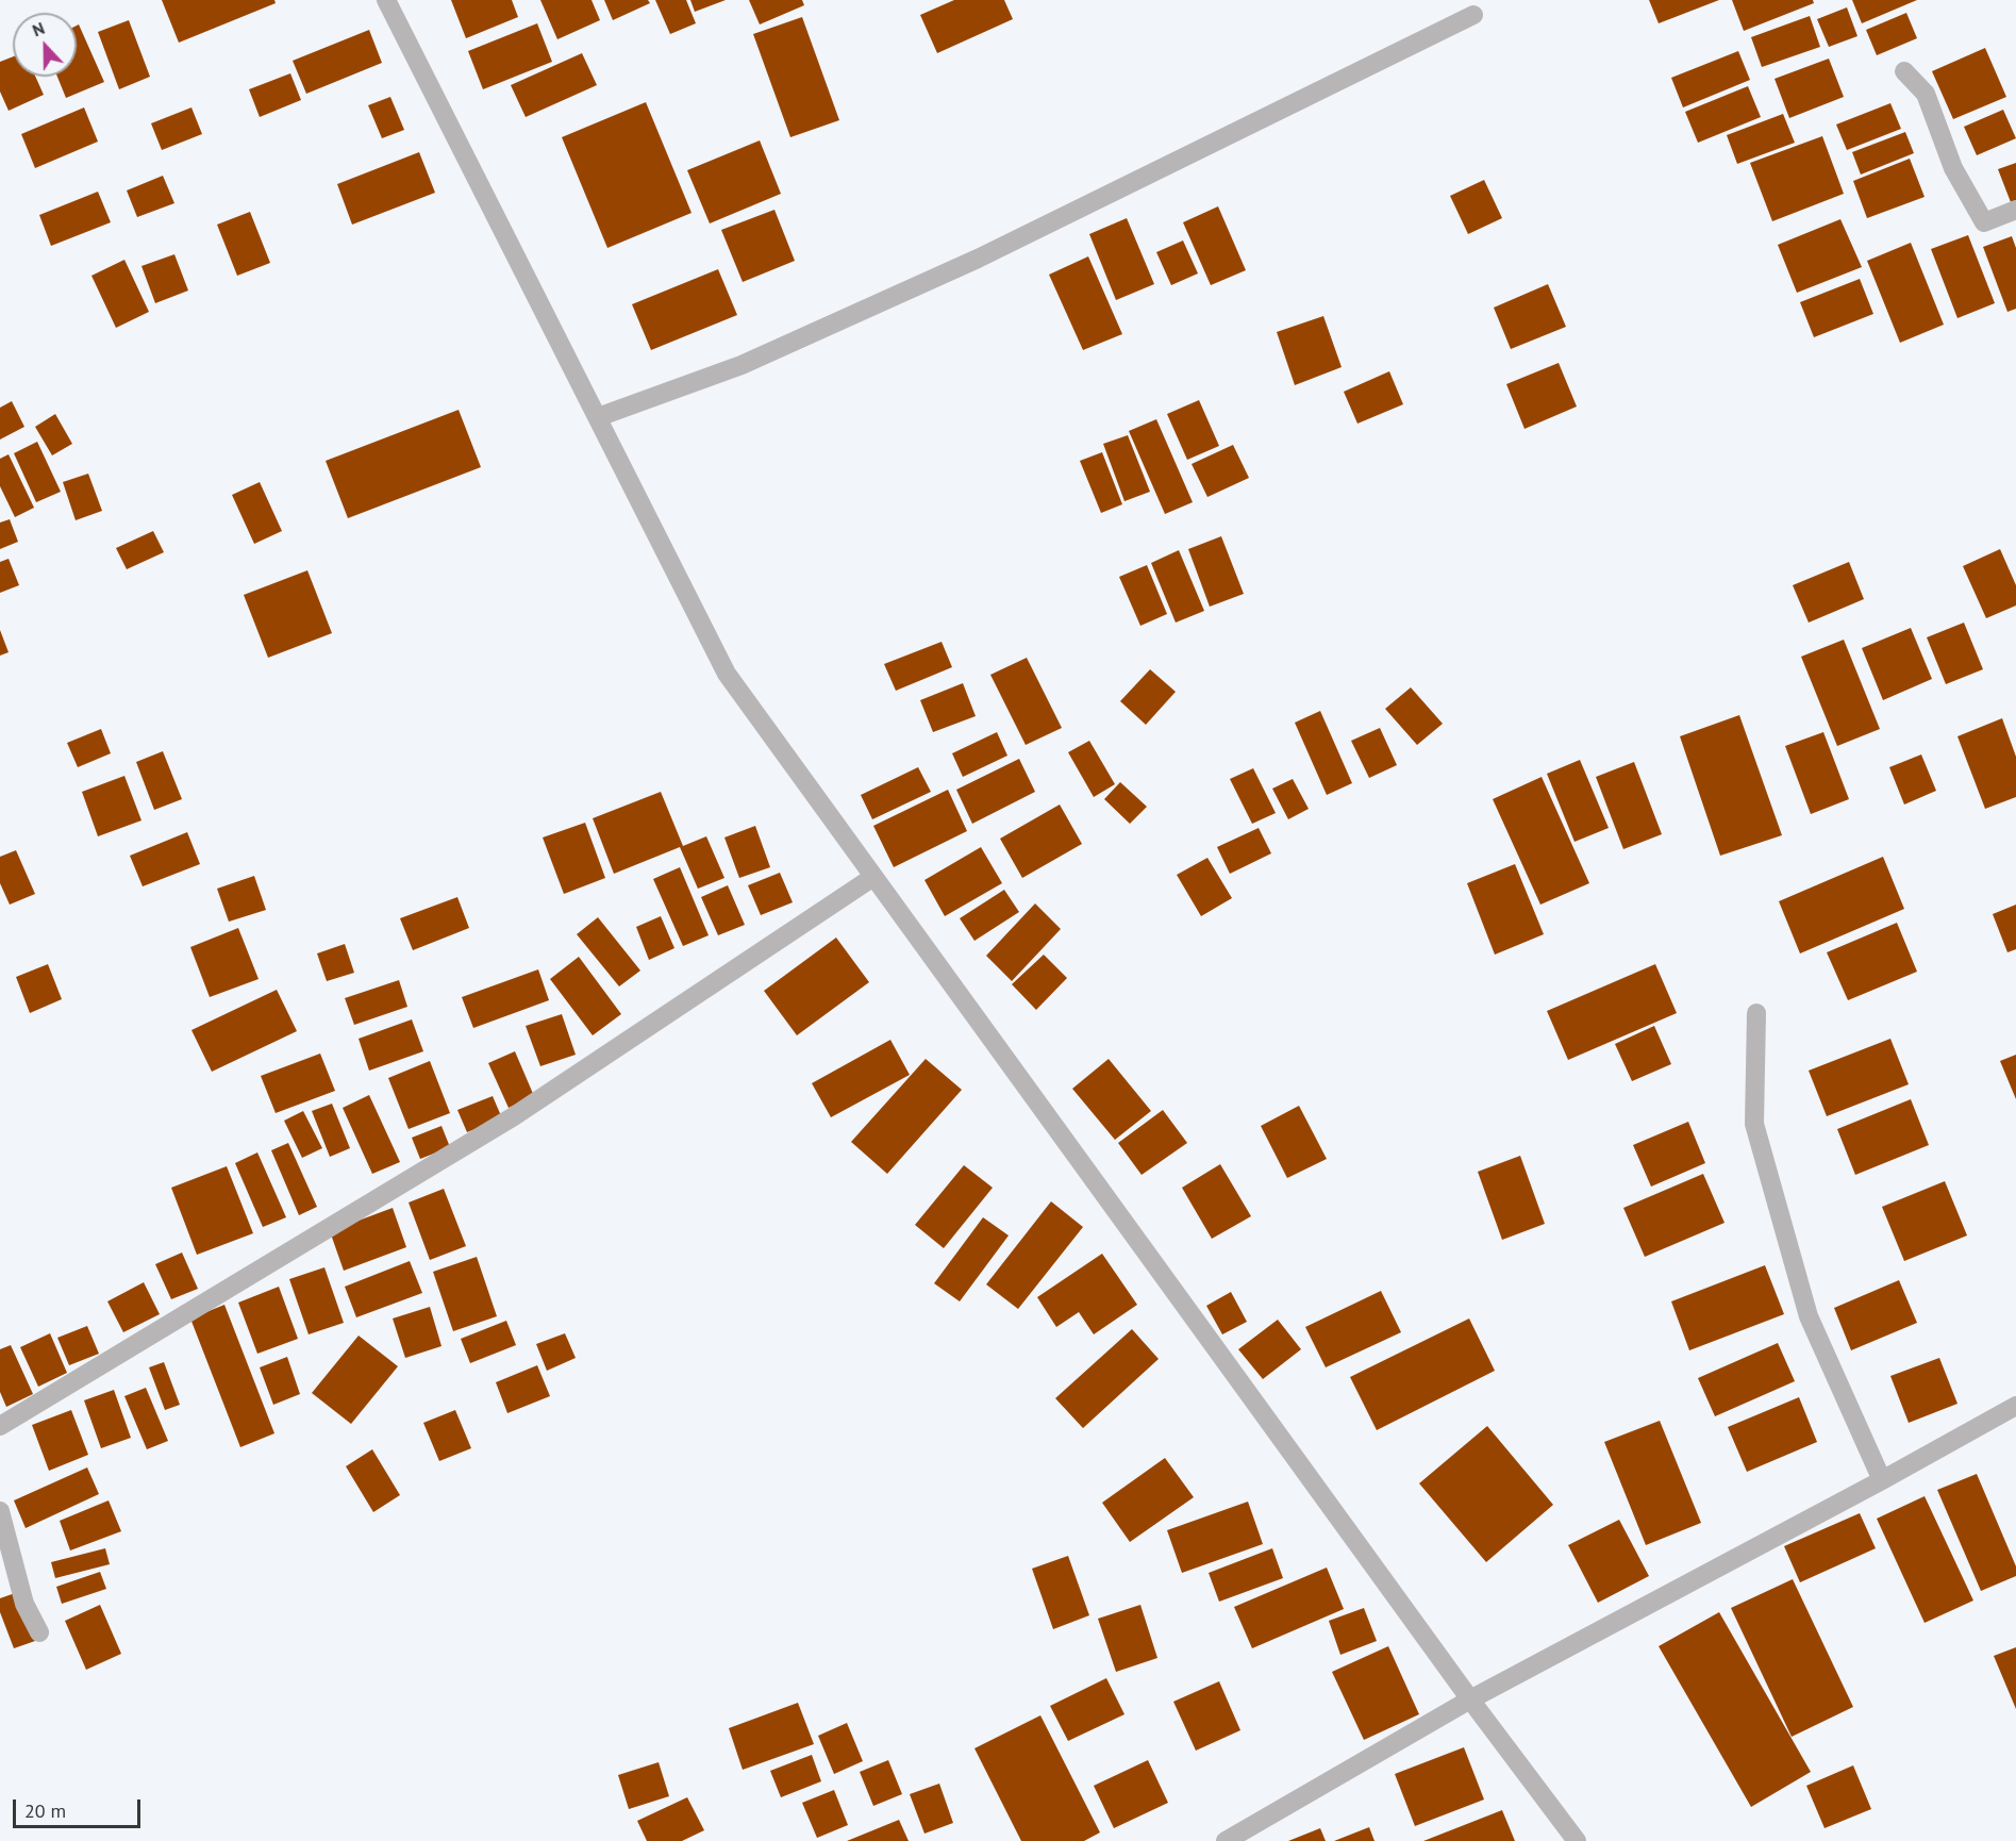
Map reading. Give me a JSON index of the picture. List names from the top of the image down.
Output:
{
  "scale_bar": "20 m",
  "north": "top"
}
